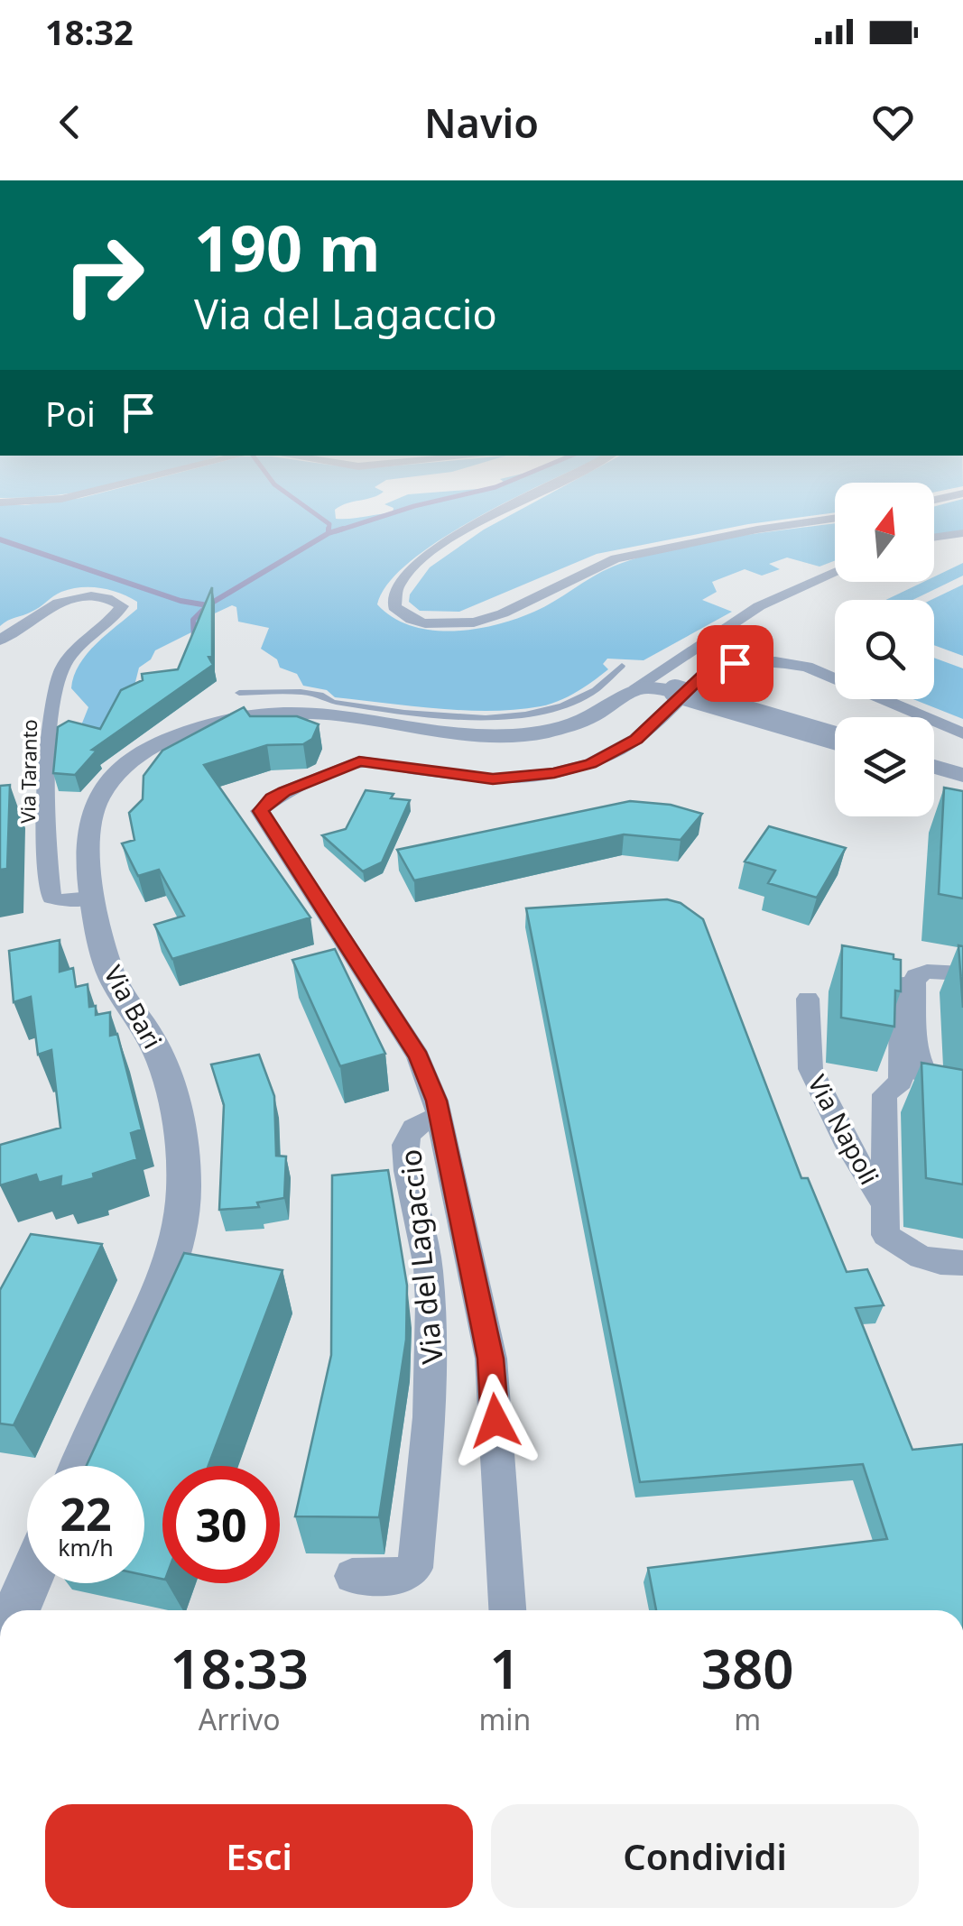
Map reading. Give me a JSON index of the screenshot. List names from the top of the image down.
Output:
{
  "streets": {
    "street": [
      "Via Taranto",
      "Via Bari",
      "Via Napoli",
      "Via del Lagaccio"
    ]
  },
  "crossings": [
    ["Via Taranto", "Via Bari"]
  ],
  "north": "top",
  "page": {
    "status": "18:32",
    "header": "Navio",
    "turn": ["190 m", "Via del Lagaccio"],
    "then": "Poi",
    "speed": "22 km/h",
    "limit": "30",
    "eta": [
      "18:33",
      "Arrivo",
      "1",
      "min",
      "380",
      "m"
    ],
    "buttons": ["Esci", "Condividi"]
  }
}
